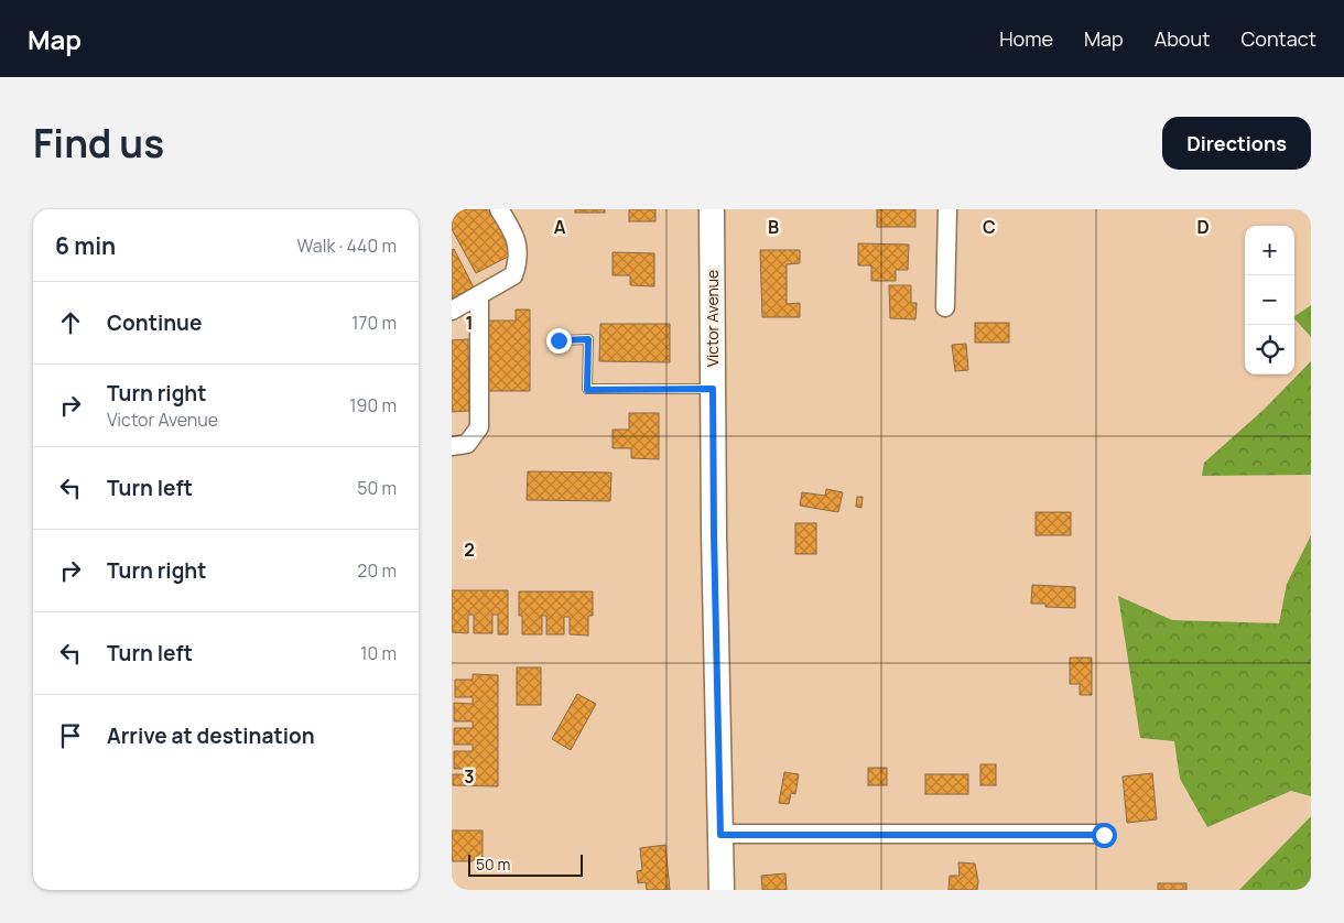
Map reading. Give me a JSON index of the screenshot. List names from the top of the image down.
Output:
{
  "streets": {
    "main road": ["Victor Avenue"]
  },
  "scale_bar": "50 m",
  "page": {
    "header": "Map",
    "nav": [
      "Home",
      "Map",
      "About",
      "Contact"
    ],
    "title": "Find us",
    "buttons": "Directions",
    "heading": ["6 min", "Walk · 440 m"],
    "map_buttons": ["+", "−"],
    "list": [
      ["Continue", "170 m"],
      ["Turn right", "Victor Avenue", "190 m"],
      ["Turn left", "50 m"],
      ["Turn right", "20 m"],
      ["Turn left", "10 m"],
      "Arrive at destination"
    ],
    "scale": "50 m"
  },
  "grid": {
    "columns": [
      "A",
      "B",
      "C",
      "D"
    ],
    "rows": ["1", "2", "3"]
  }
}
